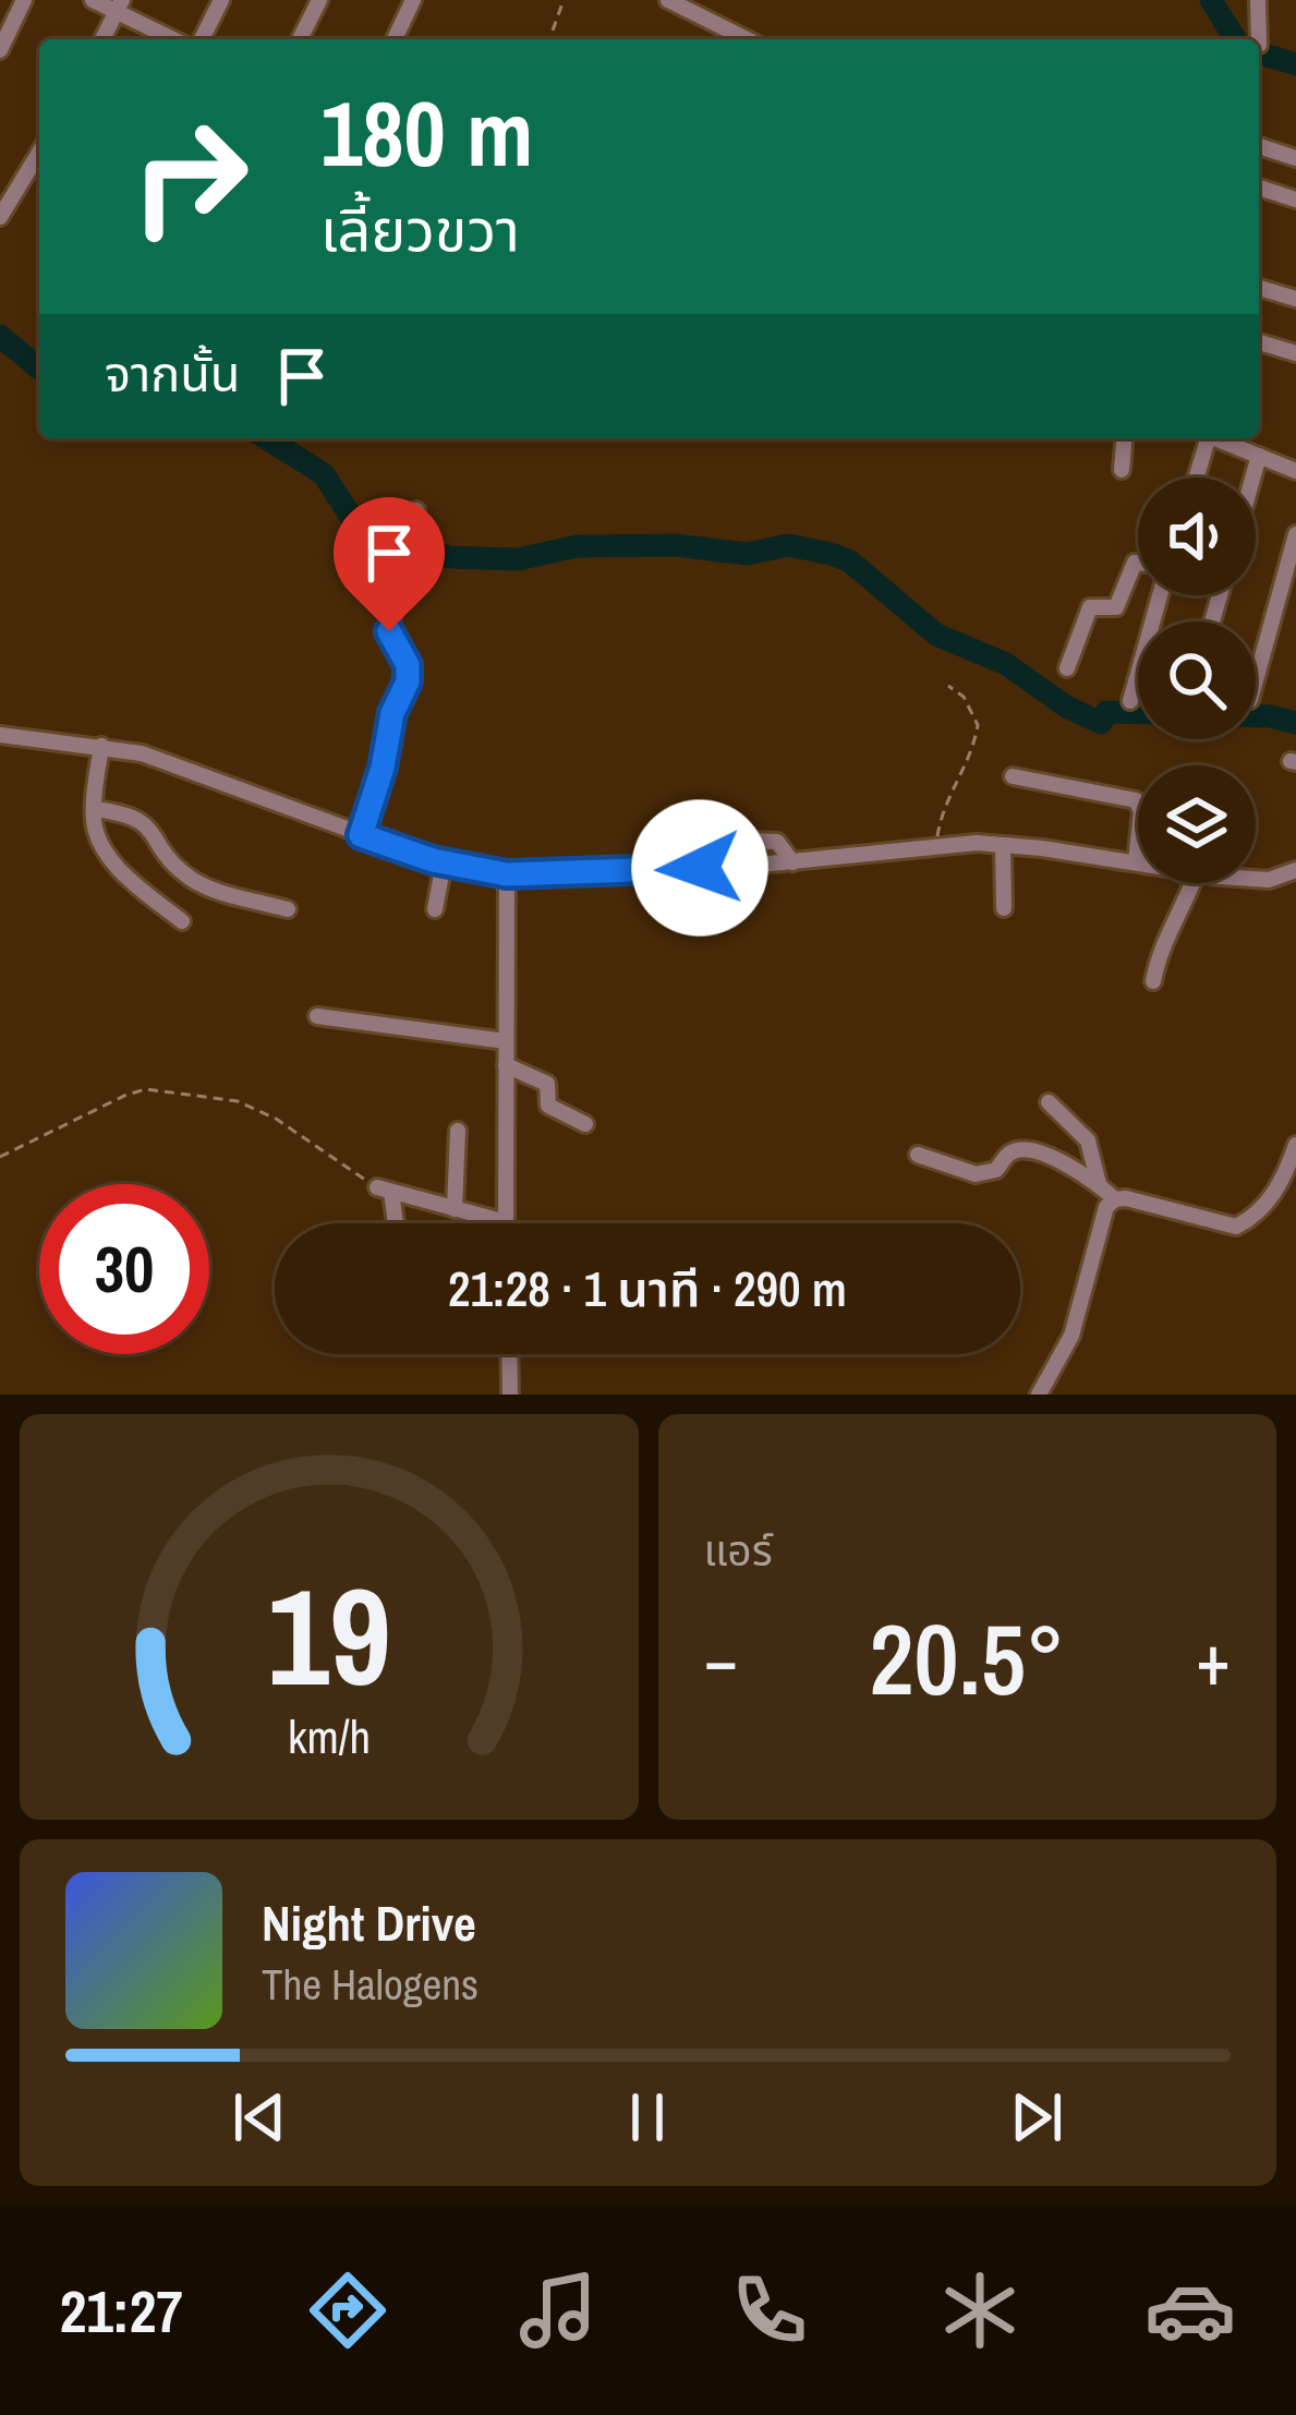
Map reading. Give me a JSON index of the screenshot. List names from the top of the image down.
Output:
{
  "page": {
    "turn": ["180 m", "เลี้ยวขวา"],
    "then": "จากนั้น",
    "limit": "30",
    "trip": "21:28 · 1 นาที · 290 m",
    "tile": "แอร์",
    "heat": ["−", "20.5°", "+"],
    "song": ["Night Drive", "The Halogens"],
    "tabs": "21:27",
    "gauge": ["19", "km/h"]
  }
}
